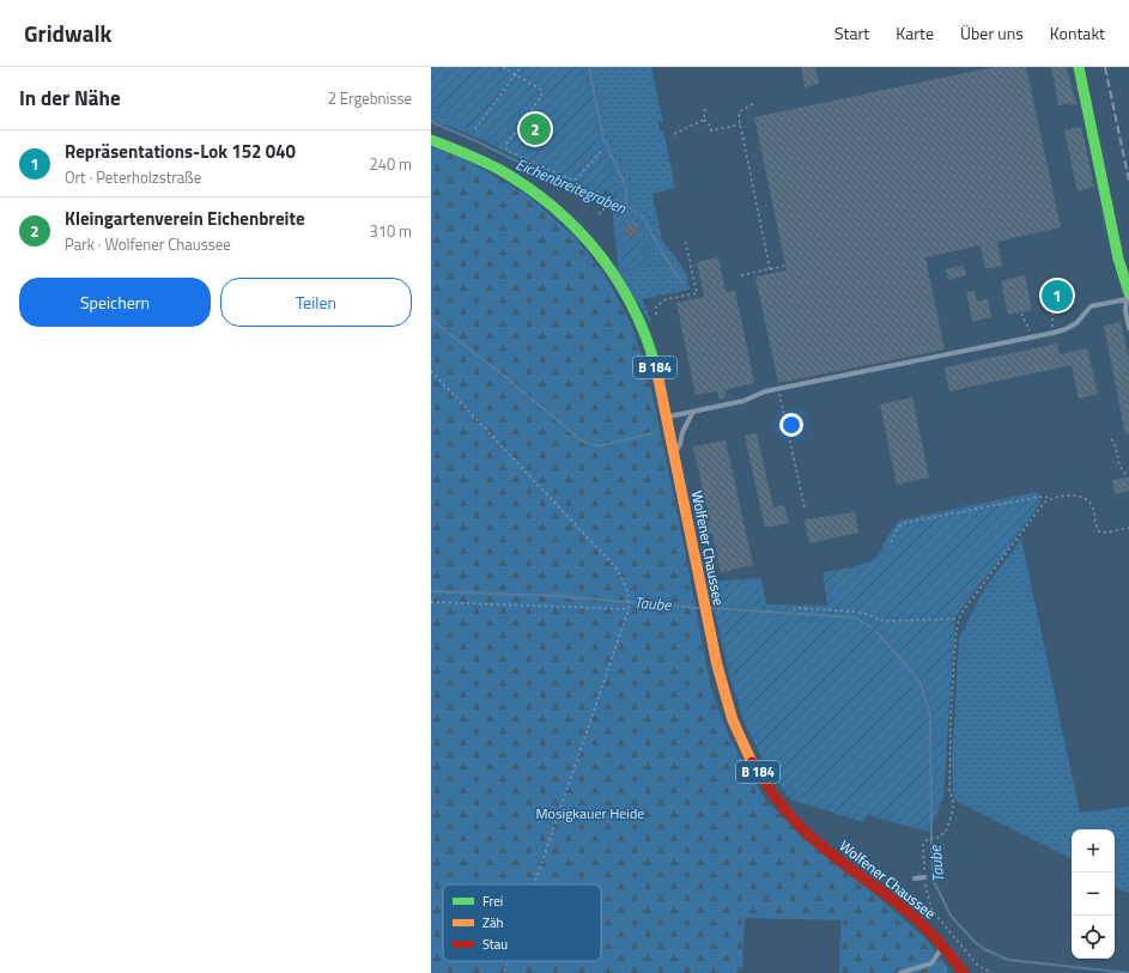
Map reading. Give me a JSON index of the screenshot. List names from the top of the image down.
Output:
{
  "streets": {
    "main road": ["B 184", "Wolfener Chaussee"]
  },
  "water": ["Eichenbreitegraben", "Taube"],
  "parks": ["Mosigkauer Heide"],
  "legend": ["Frei", "Zäh", "Stau"],
  "page": {
    "header": "Gridwalk",
    "nav": [
      "Start",
      "Karte",
      "Über uns",
      "Kontakt"
    ],
    "heading": ["In der Nähe", "2 Ergebnisse"],
    "pins": ["2", "1"],
    "list": [
      {
        "mark": "1",
        "name": "Repräsentations-Lok 152 040",
        "note": "Ort · Peterholzstraße",
        "value": "240 m"
      },
      {
        "mark": "2",
        "name": "Kleingartenverein Eichenbreite",
        "note": "Park · Wolfener Chaussee",
        "value": "310 m"
      }
    ],
    "buttons": ["Speichern", "Teilen"],
    "map_buttons": ["+", "−"]
  }
}
